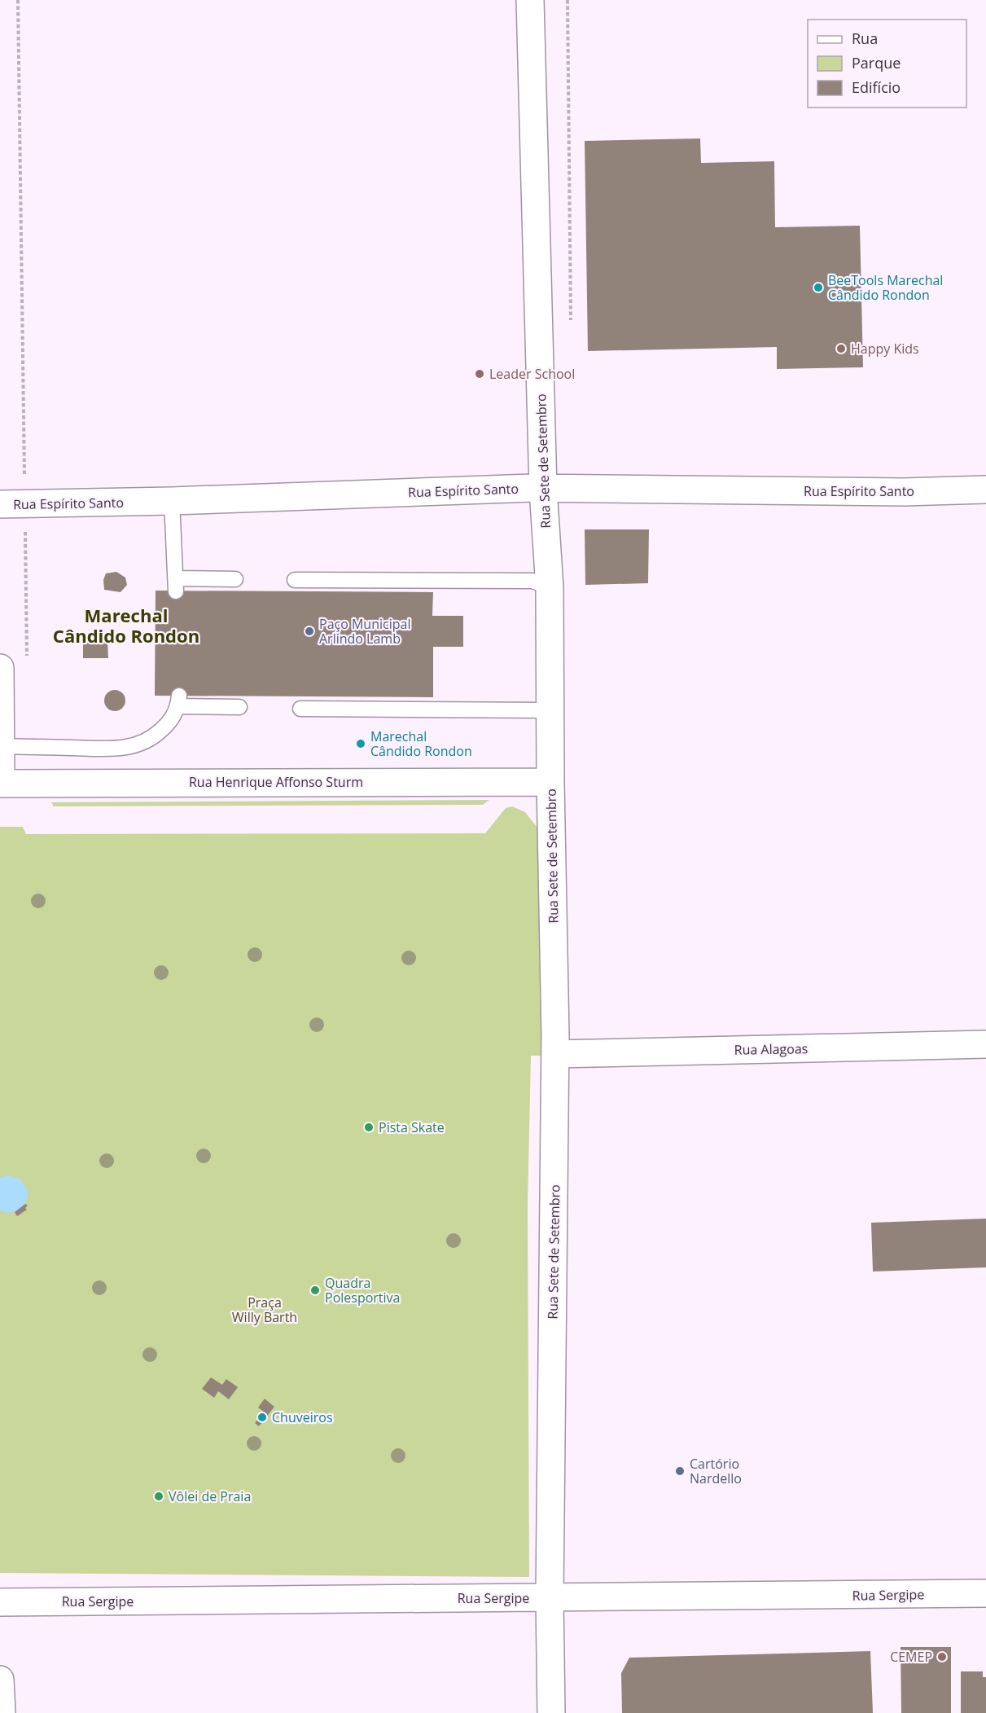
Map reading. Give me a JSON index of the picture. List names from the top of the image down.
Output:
{
  "streets": {
    "street": [
      "Rua Sete de Setembro",
      "Rua Espírito Santo",
      "Rua Henrique Affonso Sturm",
      "Rua Alagoas",
      "Rua Sergipe"
    ]
  },
  "crossings": [
    ["Rua Sete de Setembro", "Rua Espírito Santo"],
    ["Rua Sete de Setembro", "Rua Henrique Affonso Sturm"],
    ["Rua Sete de Setembro", "Rua Alagoas"],
    ["Rua Sete de Setembro", "Rua Sergipe"]
  ],
  "districts": ["Marechal Cândido Rondon"],
  "parks": ["Praça Willy Barth"],
  "places": [
    "BeeTools Marechal Cândido Rondon",
    "Happy Kids",
    "Leader School",
    "Paço Municipal Arlindo Lamb",
    "Marechal Cândido Rondon",
    "Pista Skate",
    "Quadra Polesportiva",
    "Chuveiros",
    "Cartório Nardello",
    "Vôlei de Praia",
    "CEMEP"
  ],
  "legend": ["Rua", "Parque", "Edifício"]
}
